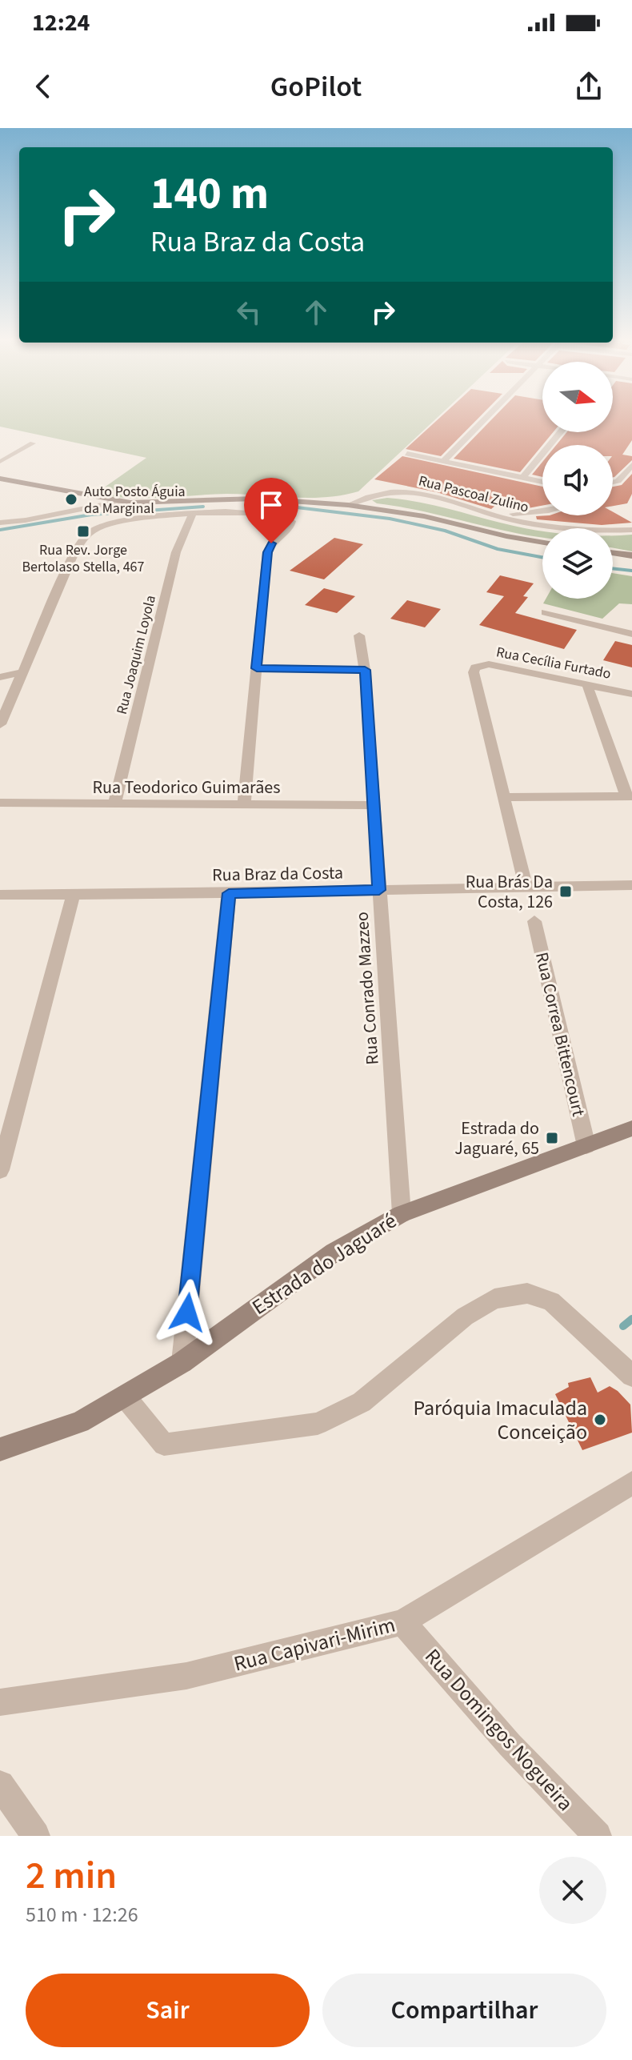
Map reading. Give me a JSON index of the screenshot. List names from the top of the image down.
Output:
{
  "streets": {
    "street": [
      "Rua Pascoal Zulino",
      "Rua Joaquim Loyola",
      "Rua Cecília Furtado",
      "Rua Teodorico Guimarães",
      "Rua Braz da Costa",
      "Rua Conrado Mazzeo",
      "Rua Correa Bittencourt",
      "Estrada do Jaguaré",
      "Rua Capivari-Mirim",
      "Rua Domingos Nogueira"
    ]
  },
  "crossings": [
    ["Rua Joaquim Loyola", "Rua Teodorico Guimarães"],
    ["Rua Teodorico Guimarães", "Rua Conrado Mazzeo"],
    ["Rua Braz da Costa", "Rua Conrado Mazzeo"],
    ["Rua Conrado Mazzeo", "Estrada do Jaguaré"],
    ["Rua Correa Bittencourt", "Estrada do Jaguaré"],
    ["Rua Capivari-Mirim", "Rua Domingos Nogueira"]
  ],
  "places": {
    "other": ["Auto Posto Águia da Marginal", "Paróquia Imaculada Conceição"],
    "transit": ["Rua Rev. Jorge Bertolaso Stella, 467", "Rua Brás Da Costa, 126", "Estrada do Jaguaré, 65"]
  },
  "north": "right",
  "page": {
    "status": "12:24",
    "header": "GoPilot",
    "turn": ["140 m", "Rua Braz da Costa"],
    "heading": ["2 min", "510 m · 12:26"],
    "buttons": ["Sair", "Compartilhar"]
  }
}
